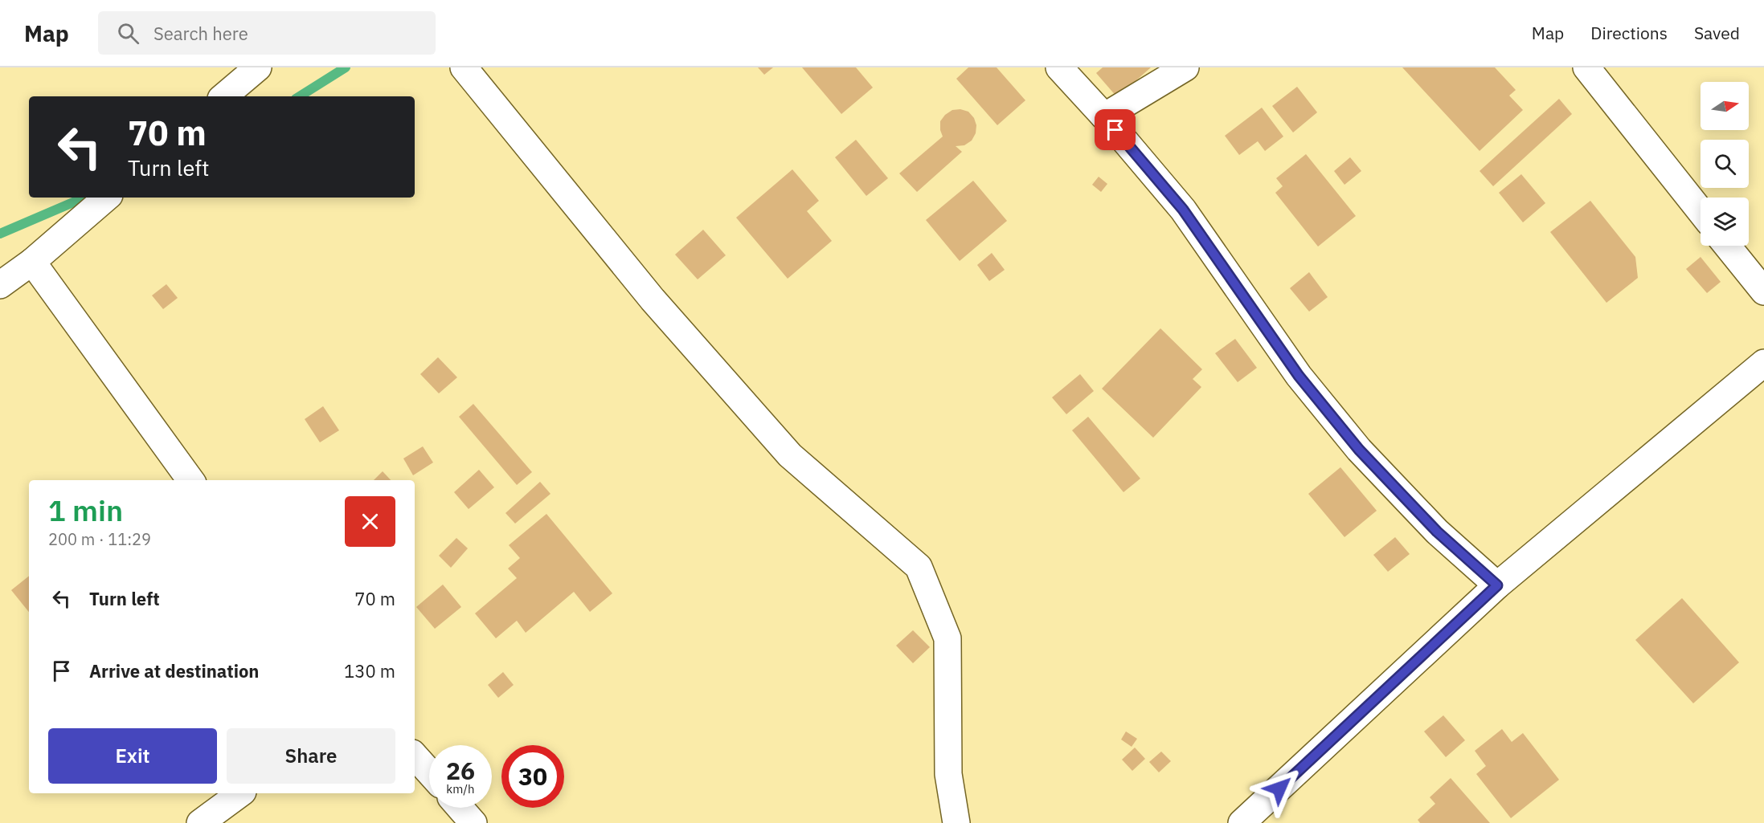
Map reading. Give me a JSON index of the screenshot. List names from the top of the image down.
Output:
{
  "north": "right",
  "page": {
    "header": "Map",
    "search": "Search here",
    "nav": ["Map", "Directions", "Saved"],
    "turn": ["70 m", "Turn left"],
    "heading": ["1 min", "200 m · 11:29"],
    "list": [
      {
        "name": "Turn left",
        "value": "70 m"
      },
      {
        "name": "Arrive at destination",
        "value": "130 m"
      }
    ],
    "buttons": ["Exit", "Share"],
    "speed": "26 km/h",
    "limit": "30"
  }
}
